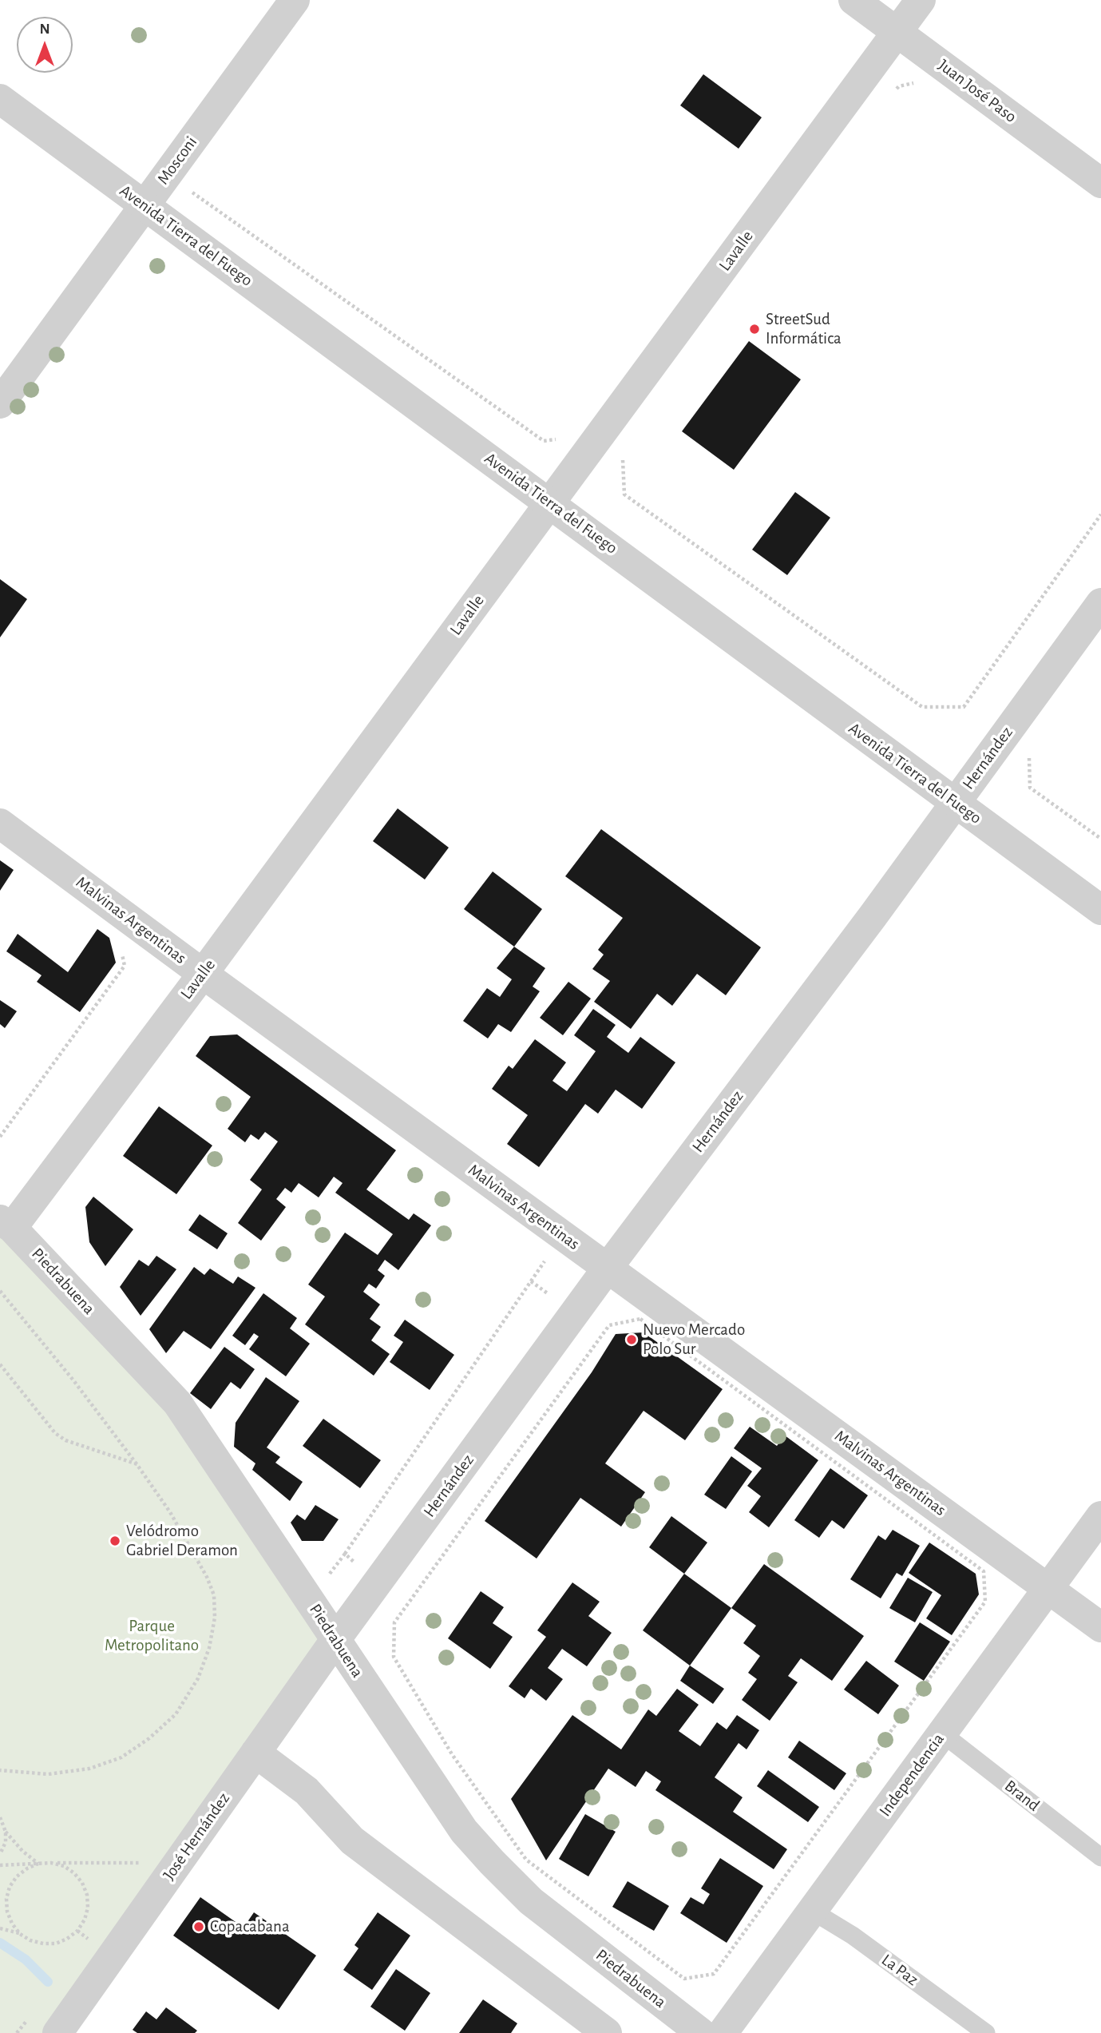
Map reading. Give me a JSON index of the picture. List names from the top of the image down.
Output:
{
  "streets": {
    "street": [
      "Juan José Paso",
      "Mosconi",
      "Avenida Tierra del Fuego",
      "Lavalle",
      "Hernández",
      "Malvinas Argentinas",
      "Piedrabuena",
      "Independencia",
      "José Hernández"
    ],
    "lane": ["Brand", "La Paz"]
  },
  "crossings": [
    ["Juan José Paso", "Lavalle"],
    ["Mosconi", "Avenida Tierra del Fuego"],
    ["Avenida Tierra del Fuego", "Lavalle"],
    ["Avenida Tierra del Fuego", "Hernández"],
    ["Lavalle", "Malvinas Argentinas"],
    ["Lavalle", "Piedrabuena"],
    ["Hernández", "Malvinas Argentinas"],
    ["Hernández", "Piedrabuena"],
    ["Hernández", "José Hernández"],
    ["Malvinas Argentinas", "Independencia"],
    ["Piedrabuena", "José Hernández"],
    ["Independencia", "Brand"],
    ["Independencia", "La Paz"]
  ],
  "parks": ["Parque Metropolitano"],
  "places": [
    "StreetSud Informática",
    "Nuevo Mercado Polo Sur",
    "Velódromo Gabriel Deramon",
    "Copacabana"
  ],
  "north": "top"
}
